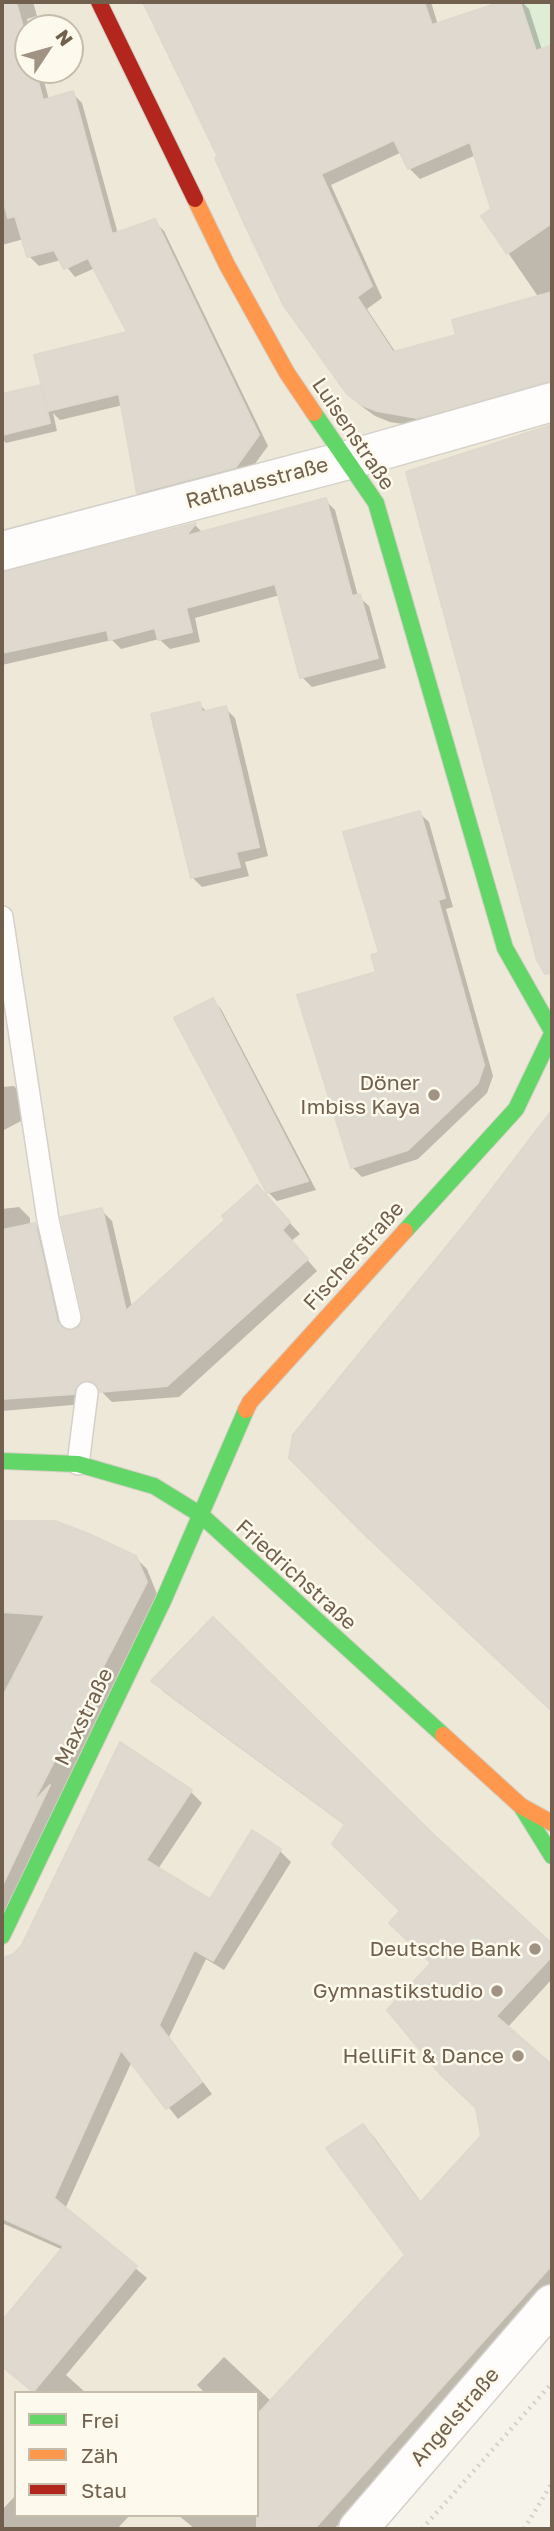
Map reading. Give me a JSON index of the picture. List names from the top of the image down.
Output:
{
  "streets": {
    "street": [
      "Luisenstraße",
      "Rathausstraße",
      "Fischerstraße",
      "Friedrichstraße",
      "Maxstraße",
      "Angelstraße"
    ]
  },
  "crossings": [
    ["Luisenstraße", "Rathausstraße"],
    ["Luisenstraße", "Fischerstraße"],
    ["Fischerstraße", "Friedrichstraße"],
    ["Fischerstraße", "Maxstraße"],
    ["Friedrichstraße", "Maxstraße"]
  ],
  "places": [
    "Döner Imbiss Kaya",
    "Deutsche Bank",
    "Gymnastikstudio",
    "HelliFit & Dance"
  ],
  "legend": ["Frei", "Zäh", "Stau"],
  "north": "top right"
}
